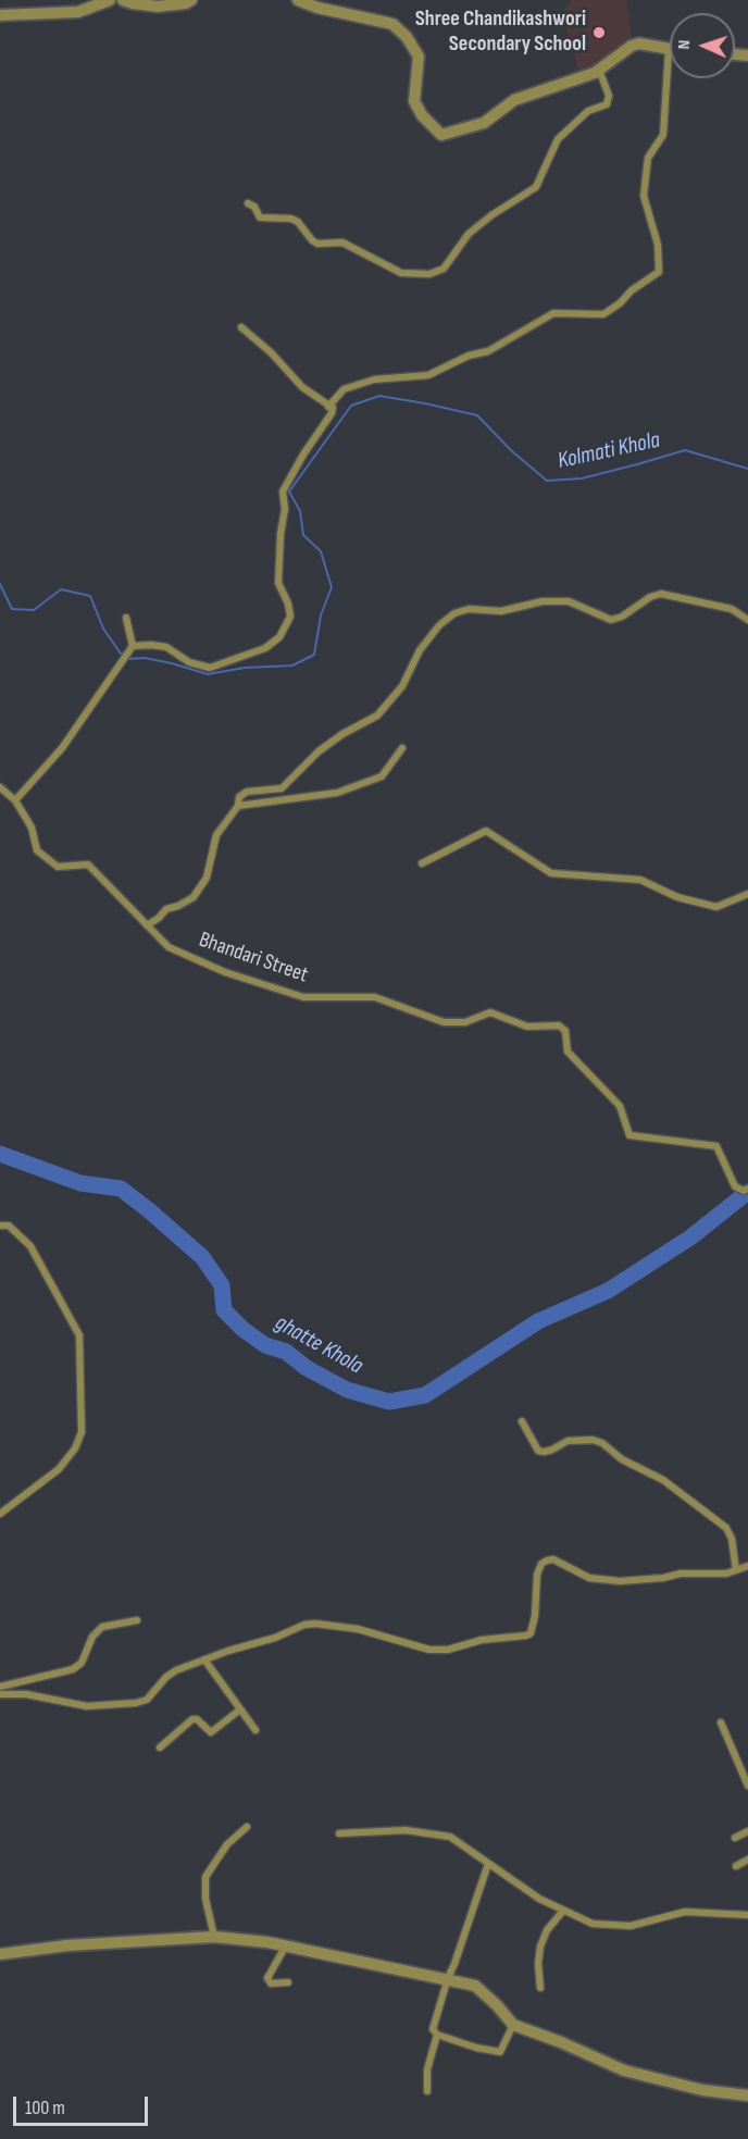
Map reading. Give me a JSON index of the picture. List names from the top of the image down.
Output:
{
  "streets": {
    "street": ["Bhandari Street"]
  },
  "water": ["Kolmati Khola", "ghatte Khola"],
  "places": ["Shree Chandikashwori Secondary School"],
  "scale_bar": "100 m",
  "north": "left"
}
